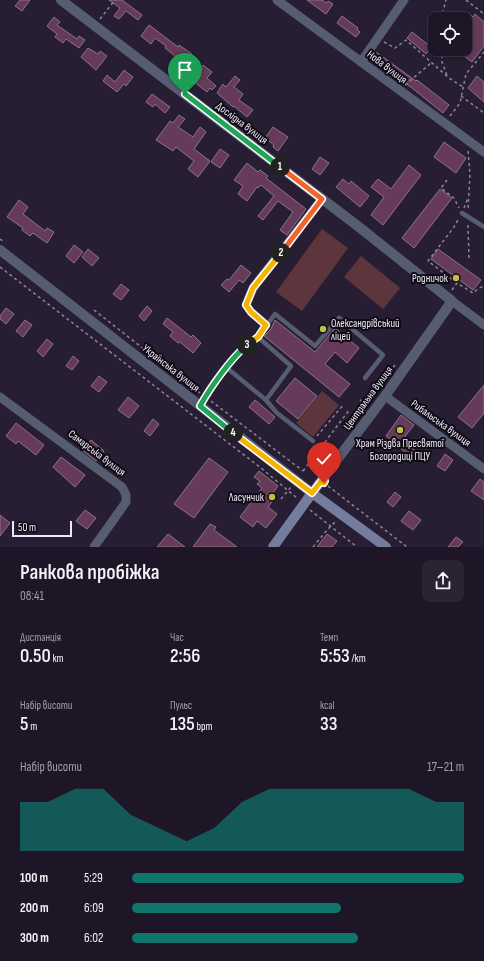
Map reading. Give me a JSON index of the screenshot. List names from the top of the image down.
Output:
{
  "streets": {
    "main road": ["Українська вулиця", "Центральна вулиця"],
    "street": [
      "Нова вулиця",
      "Дослідна вулиця",
      "Рибальська вулиця",
      "Самарська вулиця"
    ]
  },
  "crossings": [
    ["Дослідна вулиця", "Центральна вулиця"],
    ["Українська вулиця", "Центральна вулиця"],
    ["Центральна вулиця", "Рибальська вулиця"]
  ],
  "places": [
    "Родничок",
    "Олександрівський ліцей",
    "Храм Різдва Пресвятої Богородиці ПЦУ",
    "Ласунчик"
  ],
  "scale_bar": "50 m",
  "page": {
    "pins": [
      "1",
      "2",
      "3",
      "4"
    ],
    "scale": "50 m",
    "heading": ["Ранкова пробіжка", "08:41"],
    "stats": [
      ["Дистанція", "0.50 km"],
      ["Час", "2:56"],
      ["Темп", "5:53 /km"],
      ["Набір висоти", "5 m"],
      ["Пульс", "135 bpm"],
      ["kcal", "33"]
    ],
    "chart": ["Набір висоти", "17–21 m"],
    "list": [
      {
        "name": "100 m",
        "note": "5:29"
      },
      {
        "name": "200 m",
        "note": "6:09"
      },
      {
        "name": "300 m",
        "note": "6:02"
      }
    ]
  }
}
